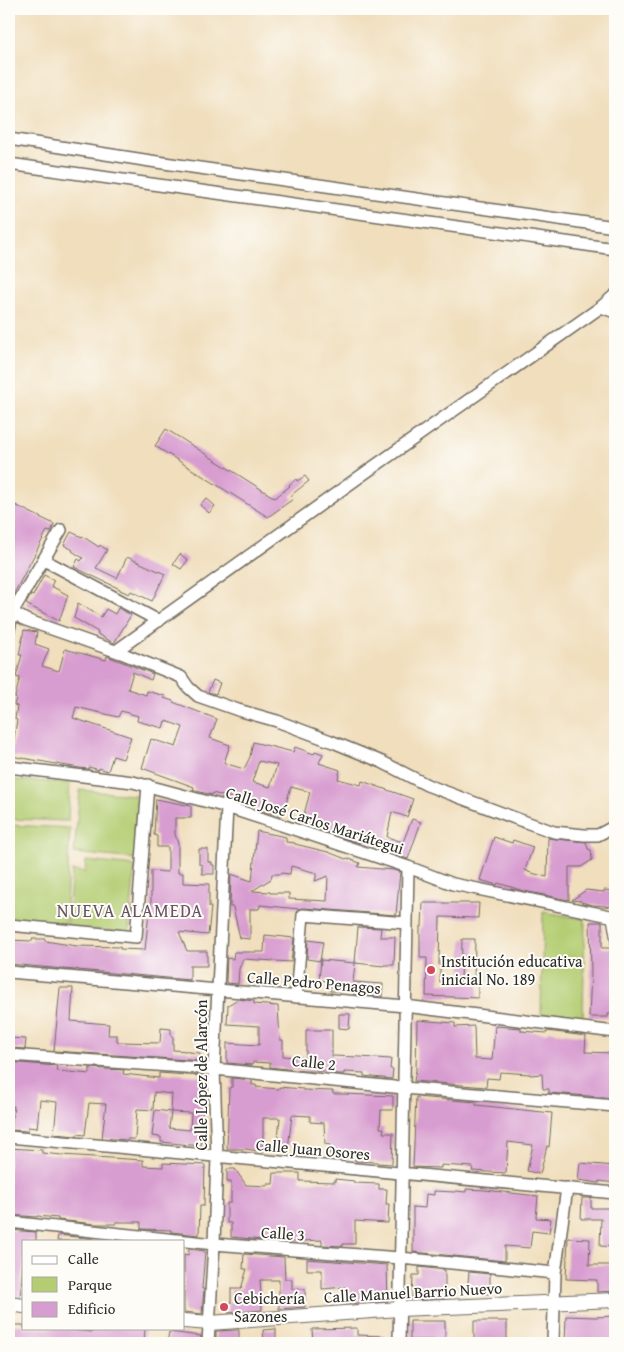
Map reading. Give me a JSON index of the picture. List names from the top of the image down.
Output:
{
  "streets": {
    "street": [
      "Calle José Carlos Mariátegui",
      "Calle Pedro Penagos",
      "Calle 2",
      "Calle López de Alarcón",
      "Calle Juan Osores",
      "Calle 3",
      "Calle Manuel Barrio Nuevo"
    ]
  },
  "crossings": [
    ["Calle José Carlos Mariátegui", "Calle López de Alarcón"],
    ["Calle Pedro Penagos", "Calle López de Alarcón"],
    ["Calle 2", "Calle López de Alarcón"],
    ["Calle López de Alarcón", "Calle Juan Osores"],
    ["Calle López de Alarcón", "Calle 3"],
    ["Calle López de Alarcón", "Calle Manuel Barrio Nuevo"]
  ],
  "districts": ["NUEVA ALAMEDA"],
  "places": ["Institución educativa inicial No. 189", "Cebichería Sazones"],
  "legend": ["Calle", "Parque", "Edificio"]
}
